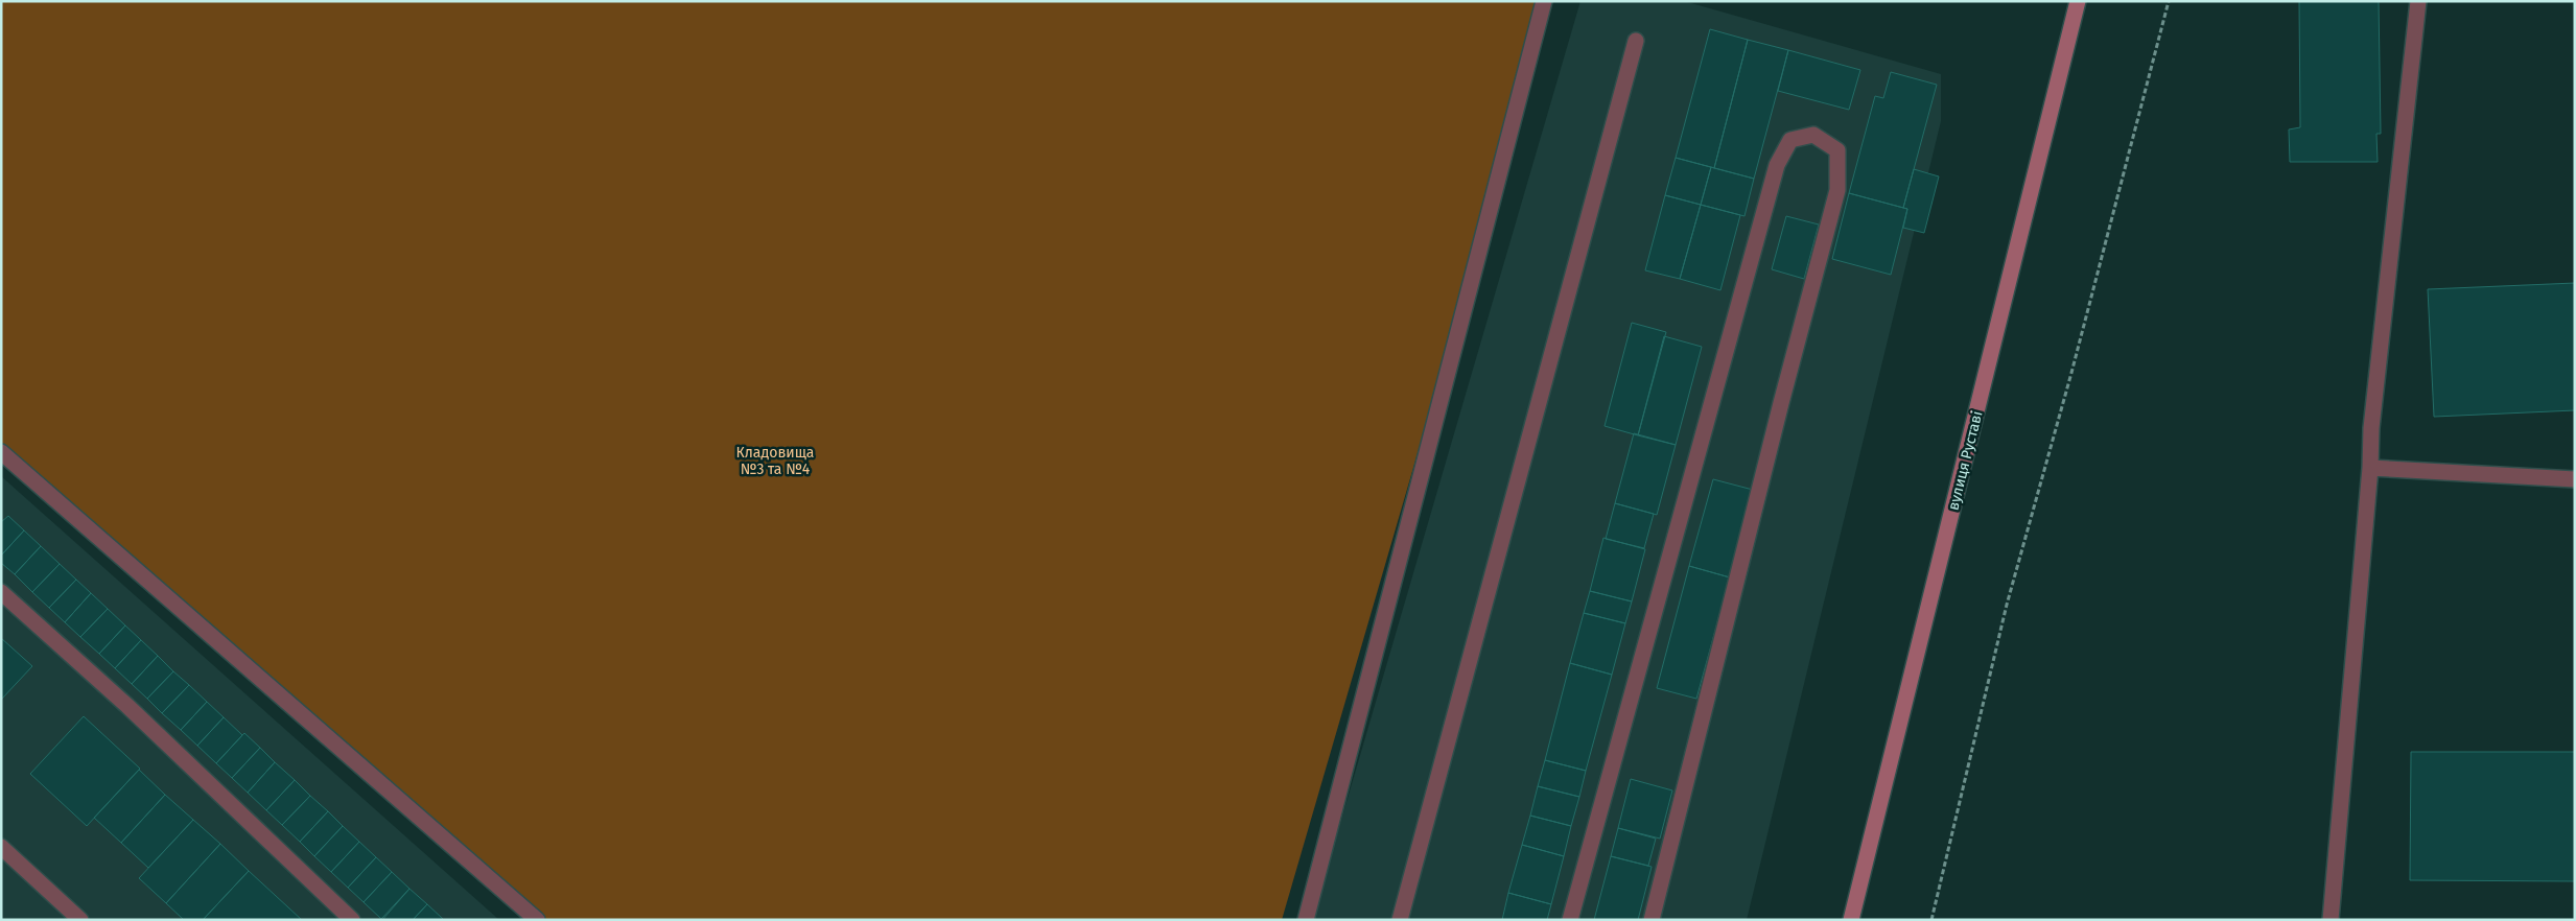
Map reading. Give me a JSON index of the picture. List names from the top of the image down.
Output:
{
  "streets": {
    "main road": ["вулиця Руставі"]
  },
  "parks": ["Кладовища №3 та №4"]
}
